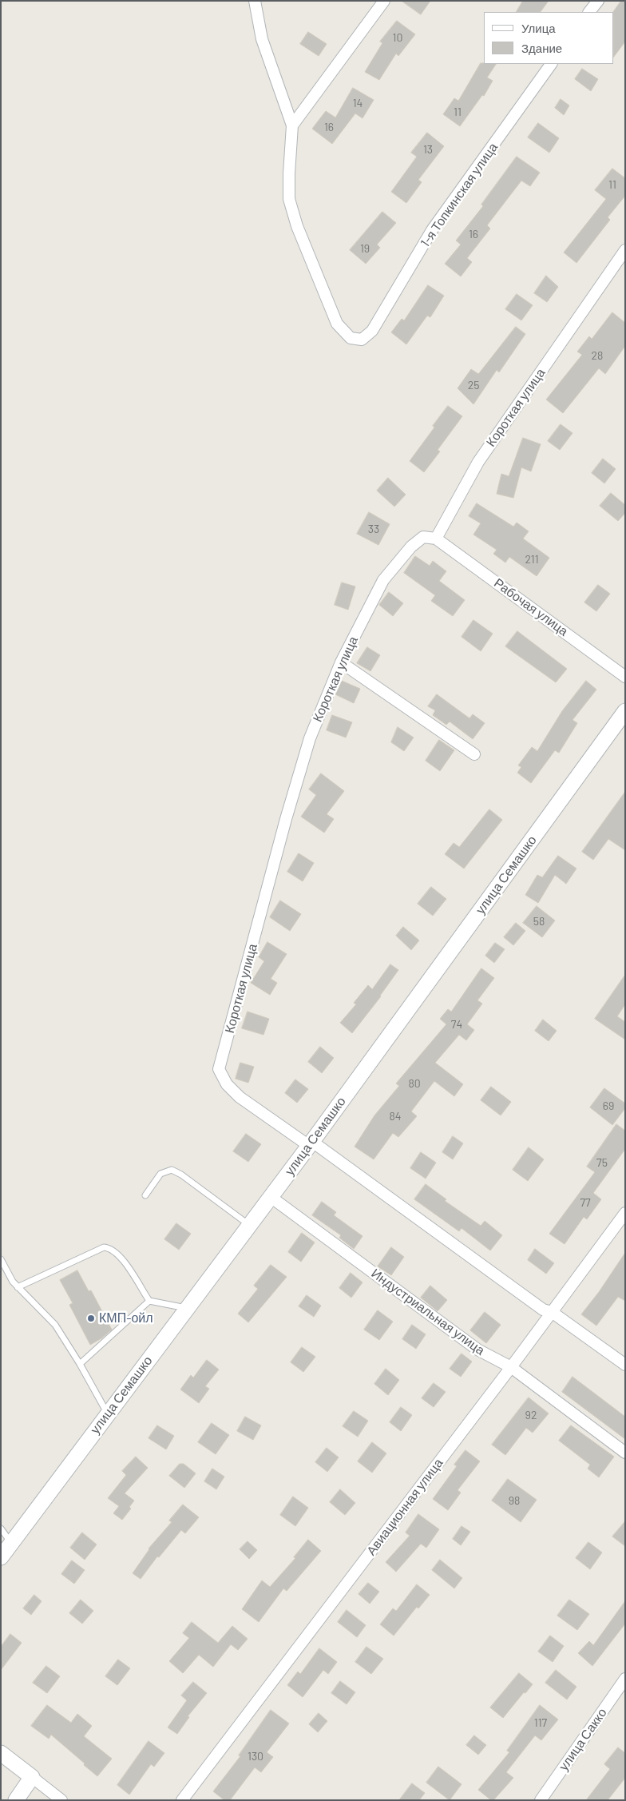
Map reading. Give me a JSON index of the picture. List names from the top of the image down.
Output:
{
  "streets": {
    "main road": ["улица Семашко"],
    "street": [
      "1-я Топкинская улица",
      "Короткая улица",
      "Рабочая улица",
      "Индустриальная улица",
      "Авиационная улица",
      "улица Сакко"
    ]
  },
  "crossings": [
    ["Короткая улица", "Рабочая улица"],
    ["Короткая улица", "улица Семашко"],
    ["улица Семашко", "Индустриальная улица"],
    ["Индустриальная улица", "Авиационная улица"]
  ],
  "places": ["КМП-ойл"],
  "house_numbers": [
    "10",
    "14",
    "11",
    "16",
    "13",
    "11",
    "16",
    "19",
    "28",
    "25",
    "33",
    "211",
    "58",
    "74",
    "80",
    "69",
    "84",
    "75",
    "77",
    "92",
    "98",
    "117",
    "130"
  ],
  "legend": ["Улица", "Здание"]
}
